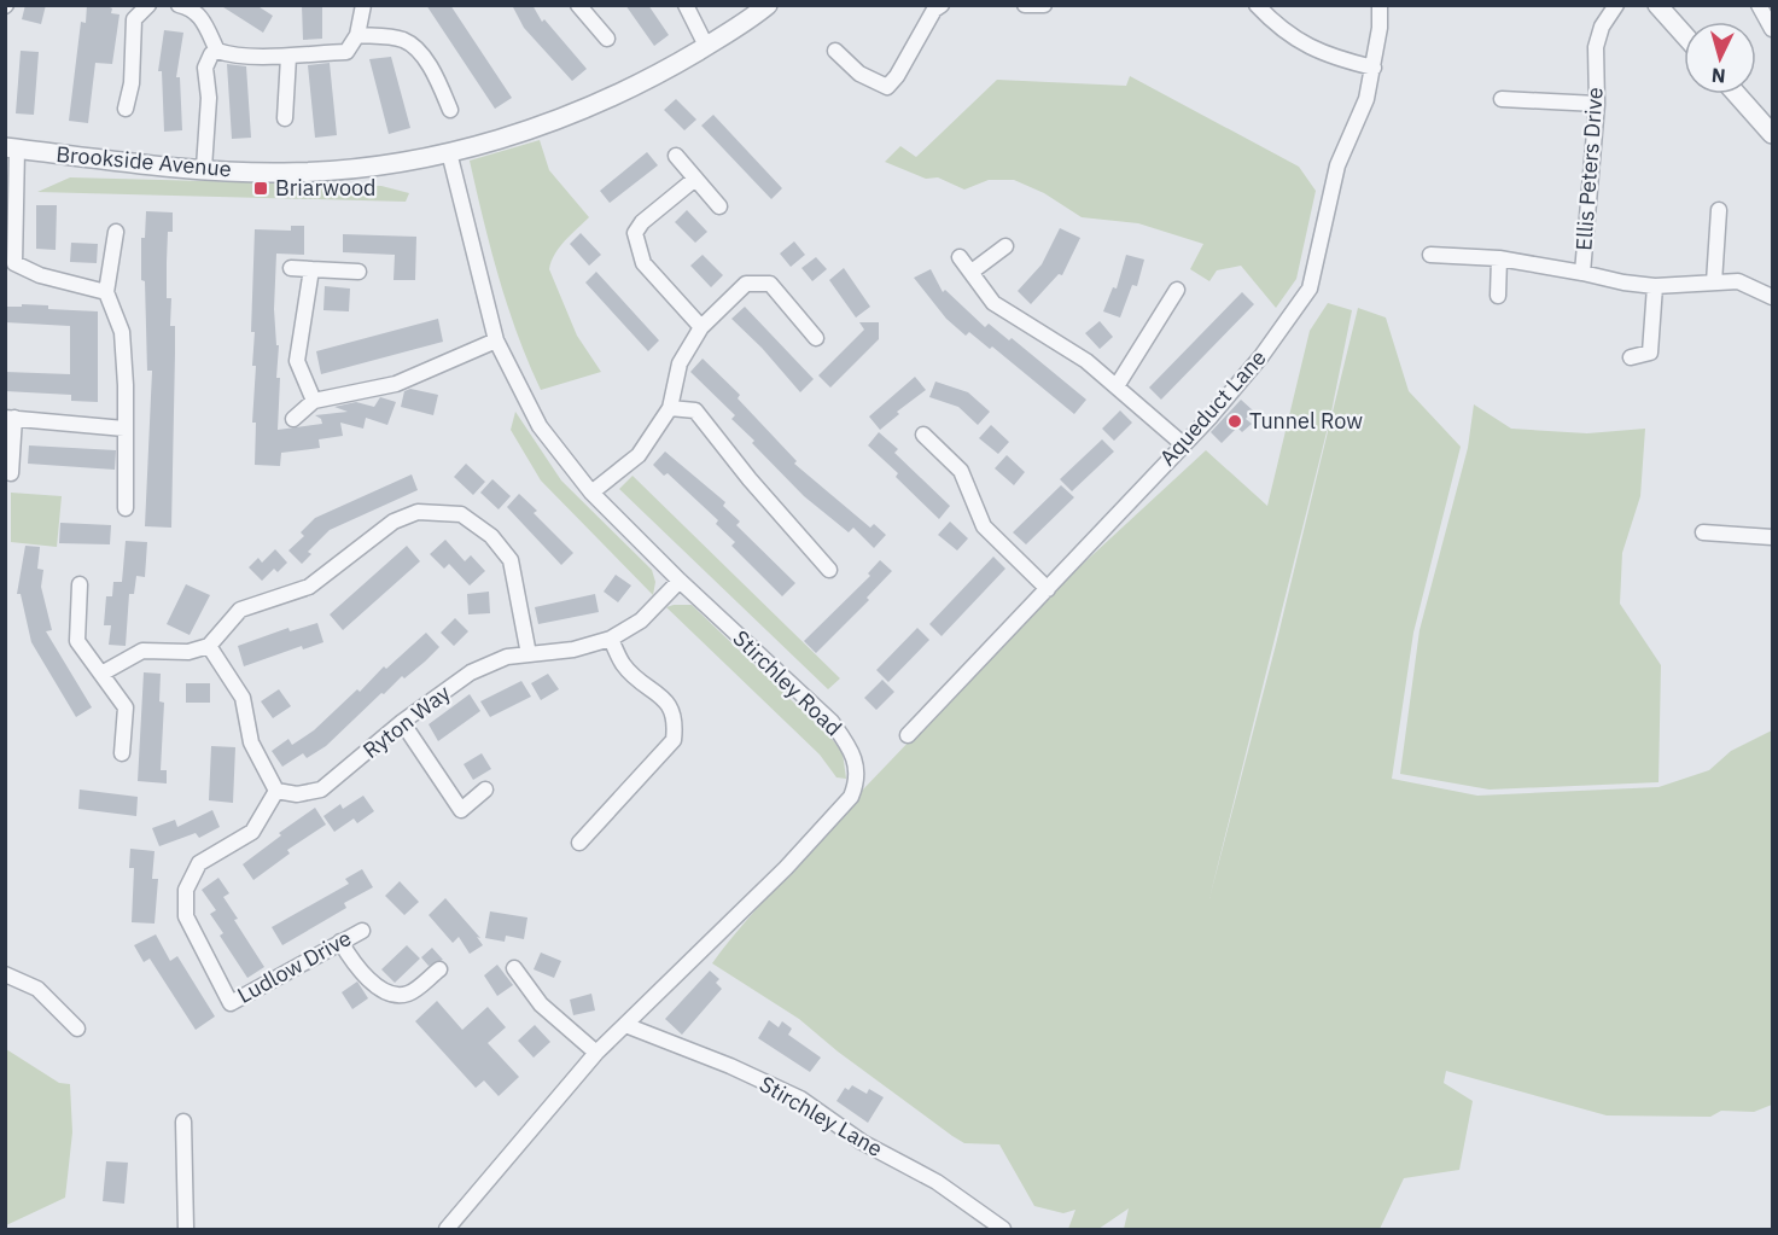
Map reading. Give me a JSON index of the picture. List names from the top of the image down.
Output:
{
  "streets": {
    "street": [
      "Brookside Avenue",
      "Ellis Peters Drive",
      "Aqueduct Lane",
      "Stirchley Road",
      "Ryton Way",
      "Ludlow Drive",
      "Stirchley Lane"
    ]
  },
  "crossings": [
    ["Brookside Avenue", "Stirchley Road"],
    ["Stirchley Road", "Ryton Way"],
    ["Stirchley Road", "Stirchley Lane"],
    ["Ryton Way", "Ludlow Drive"]
  ],
  "places": {
    "transit": ["Briarwood"],
    "other": ["Tunnel Row"]
  },
  "north": "bottom"
}
